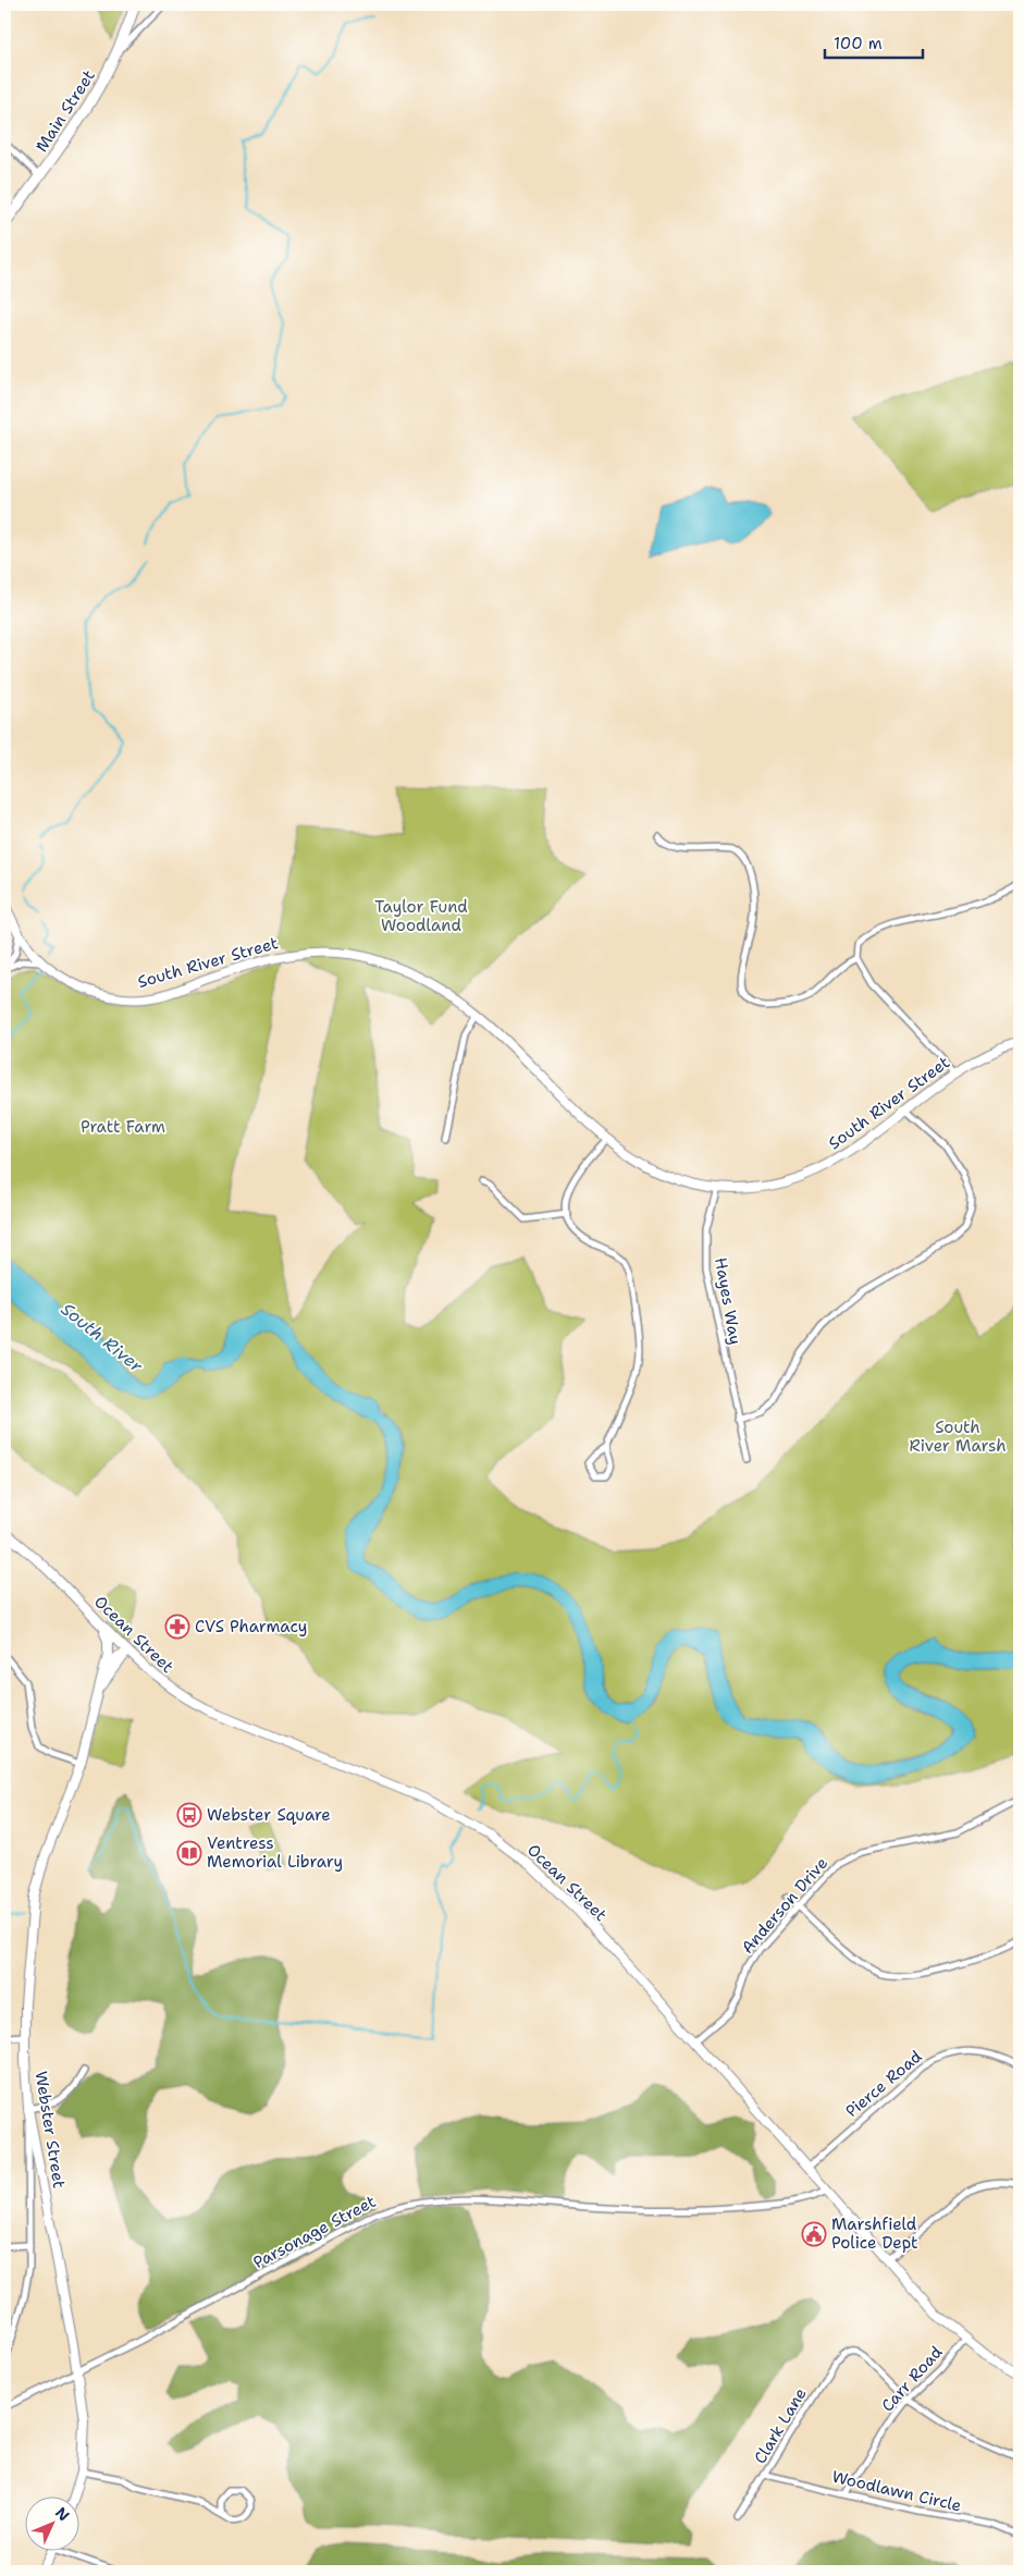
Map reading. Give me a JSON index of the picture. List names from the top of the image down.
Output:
{
  "streets": {
    "main road": ["Main Street"],
    "street": [
      "South River Street",
      "Hayes Way",
      "Ocean Street",
      "Anderson Drive",
      "Pierce Road",
      "Webster Street",
      "Parsonage Street",
      "Carr Road",
      "Clark Lane",
      "Woodlawn Circle"
    ]
  },
  "crossings": [
    ["South River Street", "Hayes Way"],
    ["Ocean Street", "Anderson Drive"],
    ["Ocean Street", "Pierce Road"],
    ["Ocean Street", "Webster Street"],
    ["Ocean Street", "Parsonage Street"],
    ["Ocean Street", "Carr Road"],
    ["Webster Street", "Parsonage Street"],
    ["Carr Road", "Clark Lane"],
    ["Carr Road", "Woodlawn Circle"],
    ["Clark Lane", "Woodlawn Circle"]
  ],
  "water": ["South River"],
  "parks": ["Taylor Fund Woodland", "Pratt Farm", "South River Marsh"],
  "places": {
    "pharmacy": ["CVS Pharmacy"],
    "bus stop": ["Webster Square"],
    "library": ["Ventress Memorial Library"],
    "public building": ["Marshfield Police Dept"]
  },
  "scale_bar": "100 m",
  "north": "top right"
}
